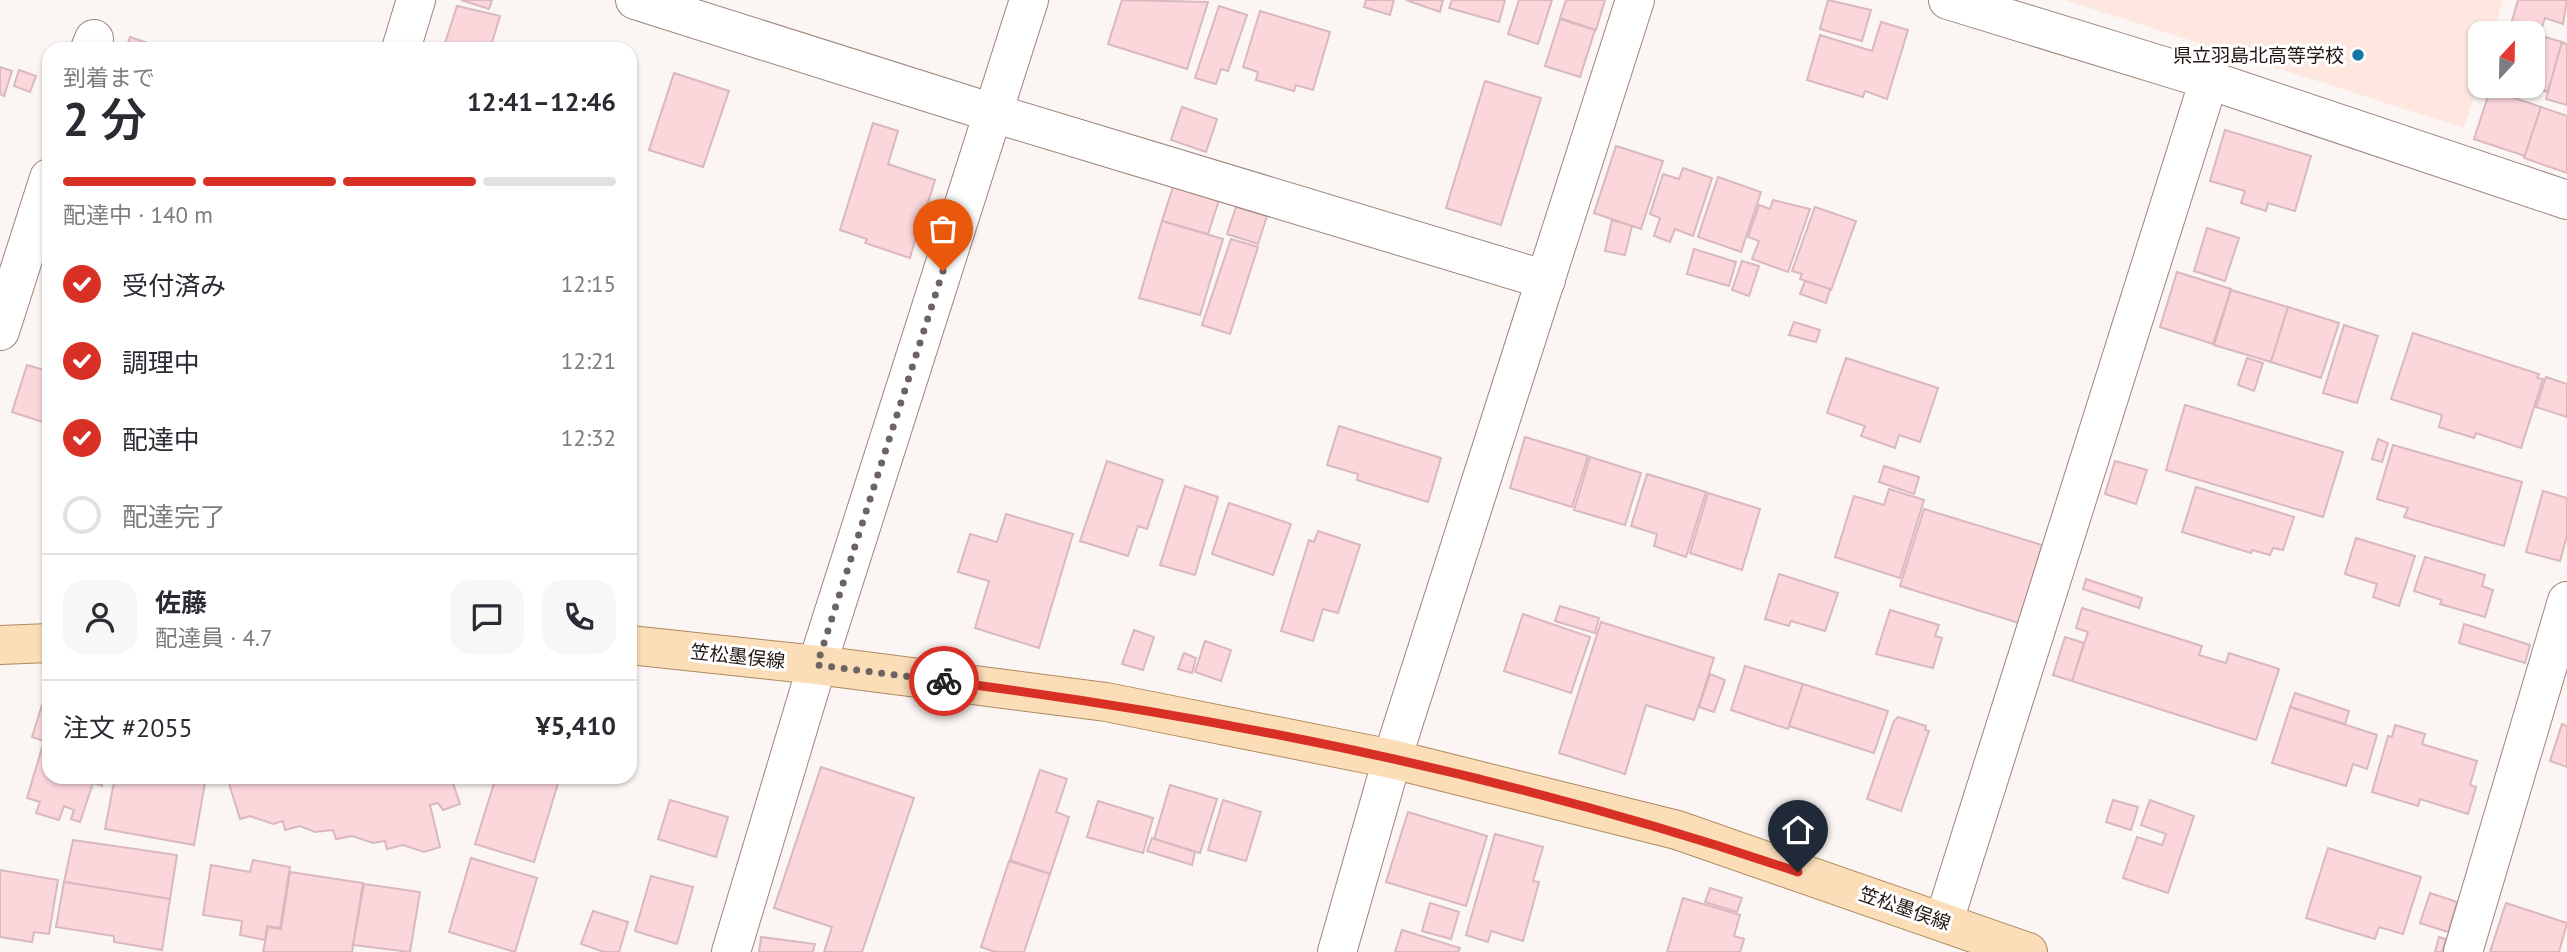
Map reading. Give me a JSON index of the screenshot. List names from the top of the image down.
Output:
{
  "streets": {
    "main road": ["笠松墨俣線"]
  },
  "places": ["県立羽島北高等学校"],
  "north": "top",
  "page": {
    "heading": ["2 分", "到着まで", "12:41–12:46"],
    "panel": [
      "佐藤",
      "配達員 · 4.7",
      "注文 #2055",
      "¥5,410"
    ],
    "bar": "配達中 · 140 m",
    "list": [
      ["受付済み", "12:15"],
      ["調理中", "12:21"],
      ["配達中", "12:32"],
      "配達完了"
    ]
  }
}
